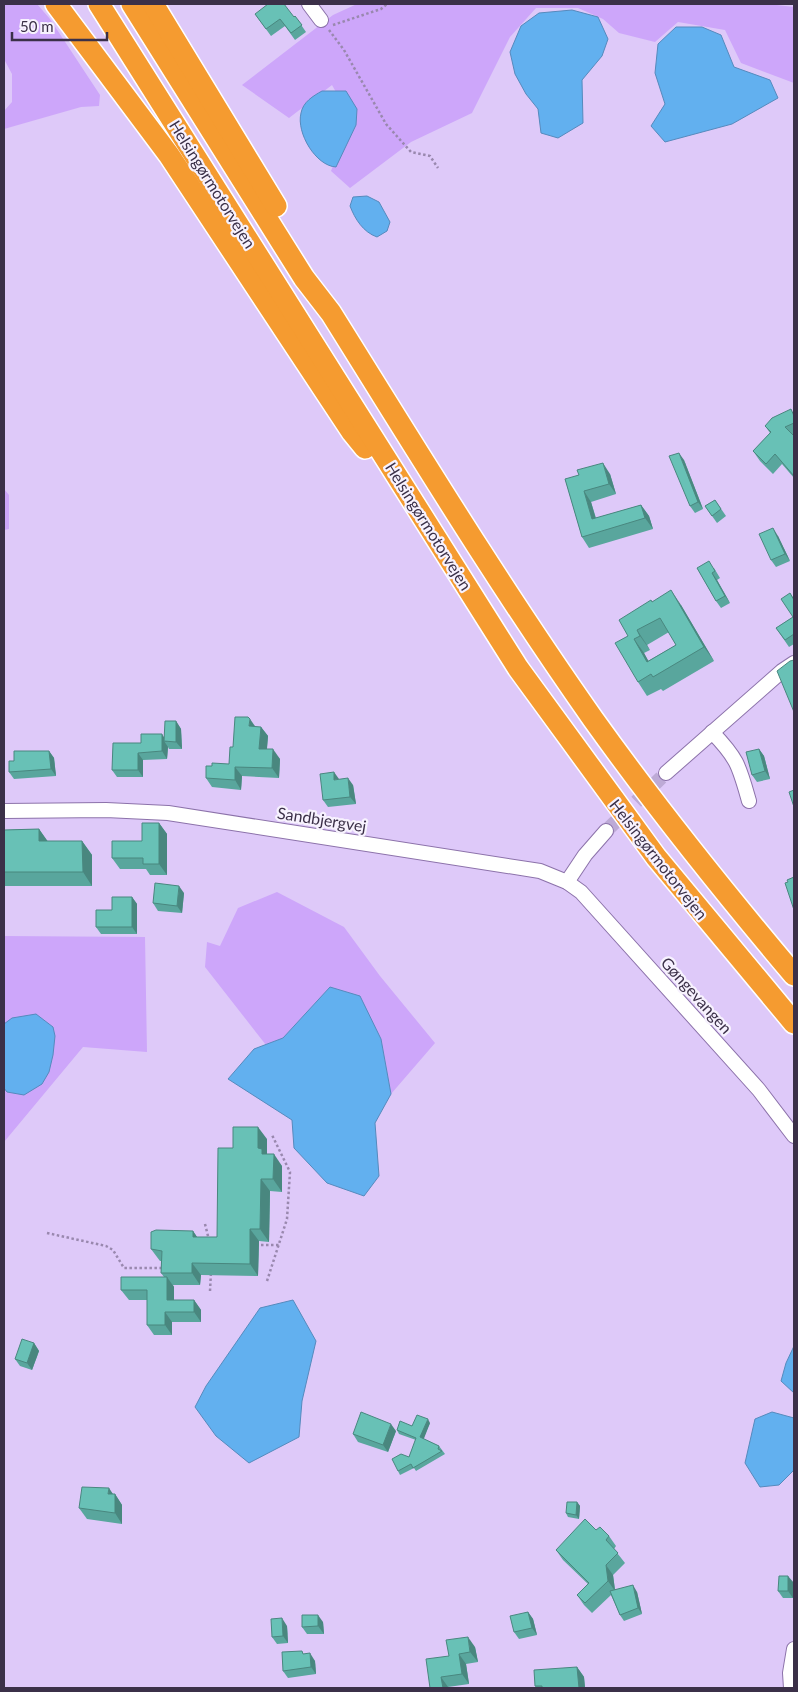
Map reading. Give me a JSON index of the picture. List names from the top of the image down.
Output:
{
  "streets": {
    "highway": ["Helsingørmotorvejen"],
    "street": ["Sandbjergvej", "Gøngevangen"]
  },
  "crossings": [
    ["Sandbjergvej", "Gøngevangen"]
  ],
  "scale_bar": "50 m"
}
